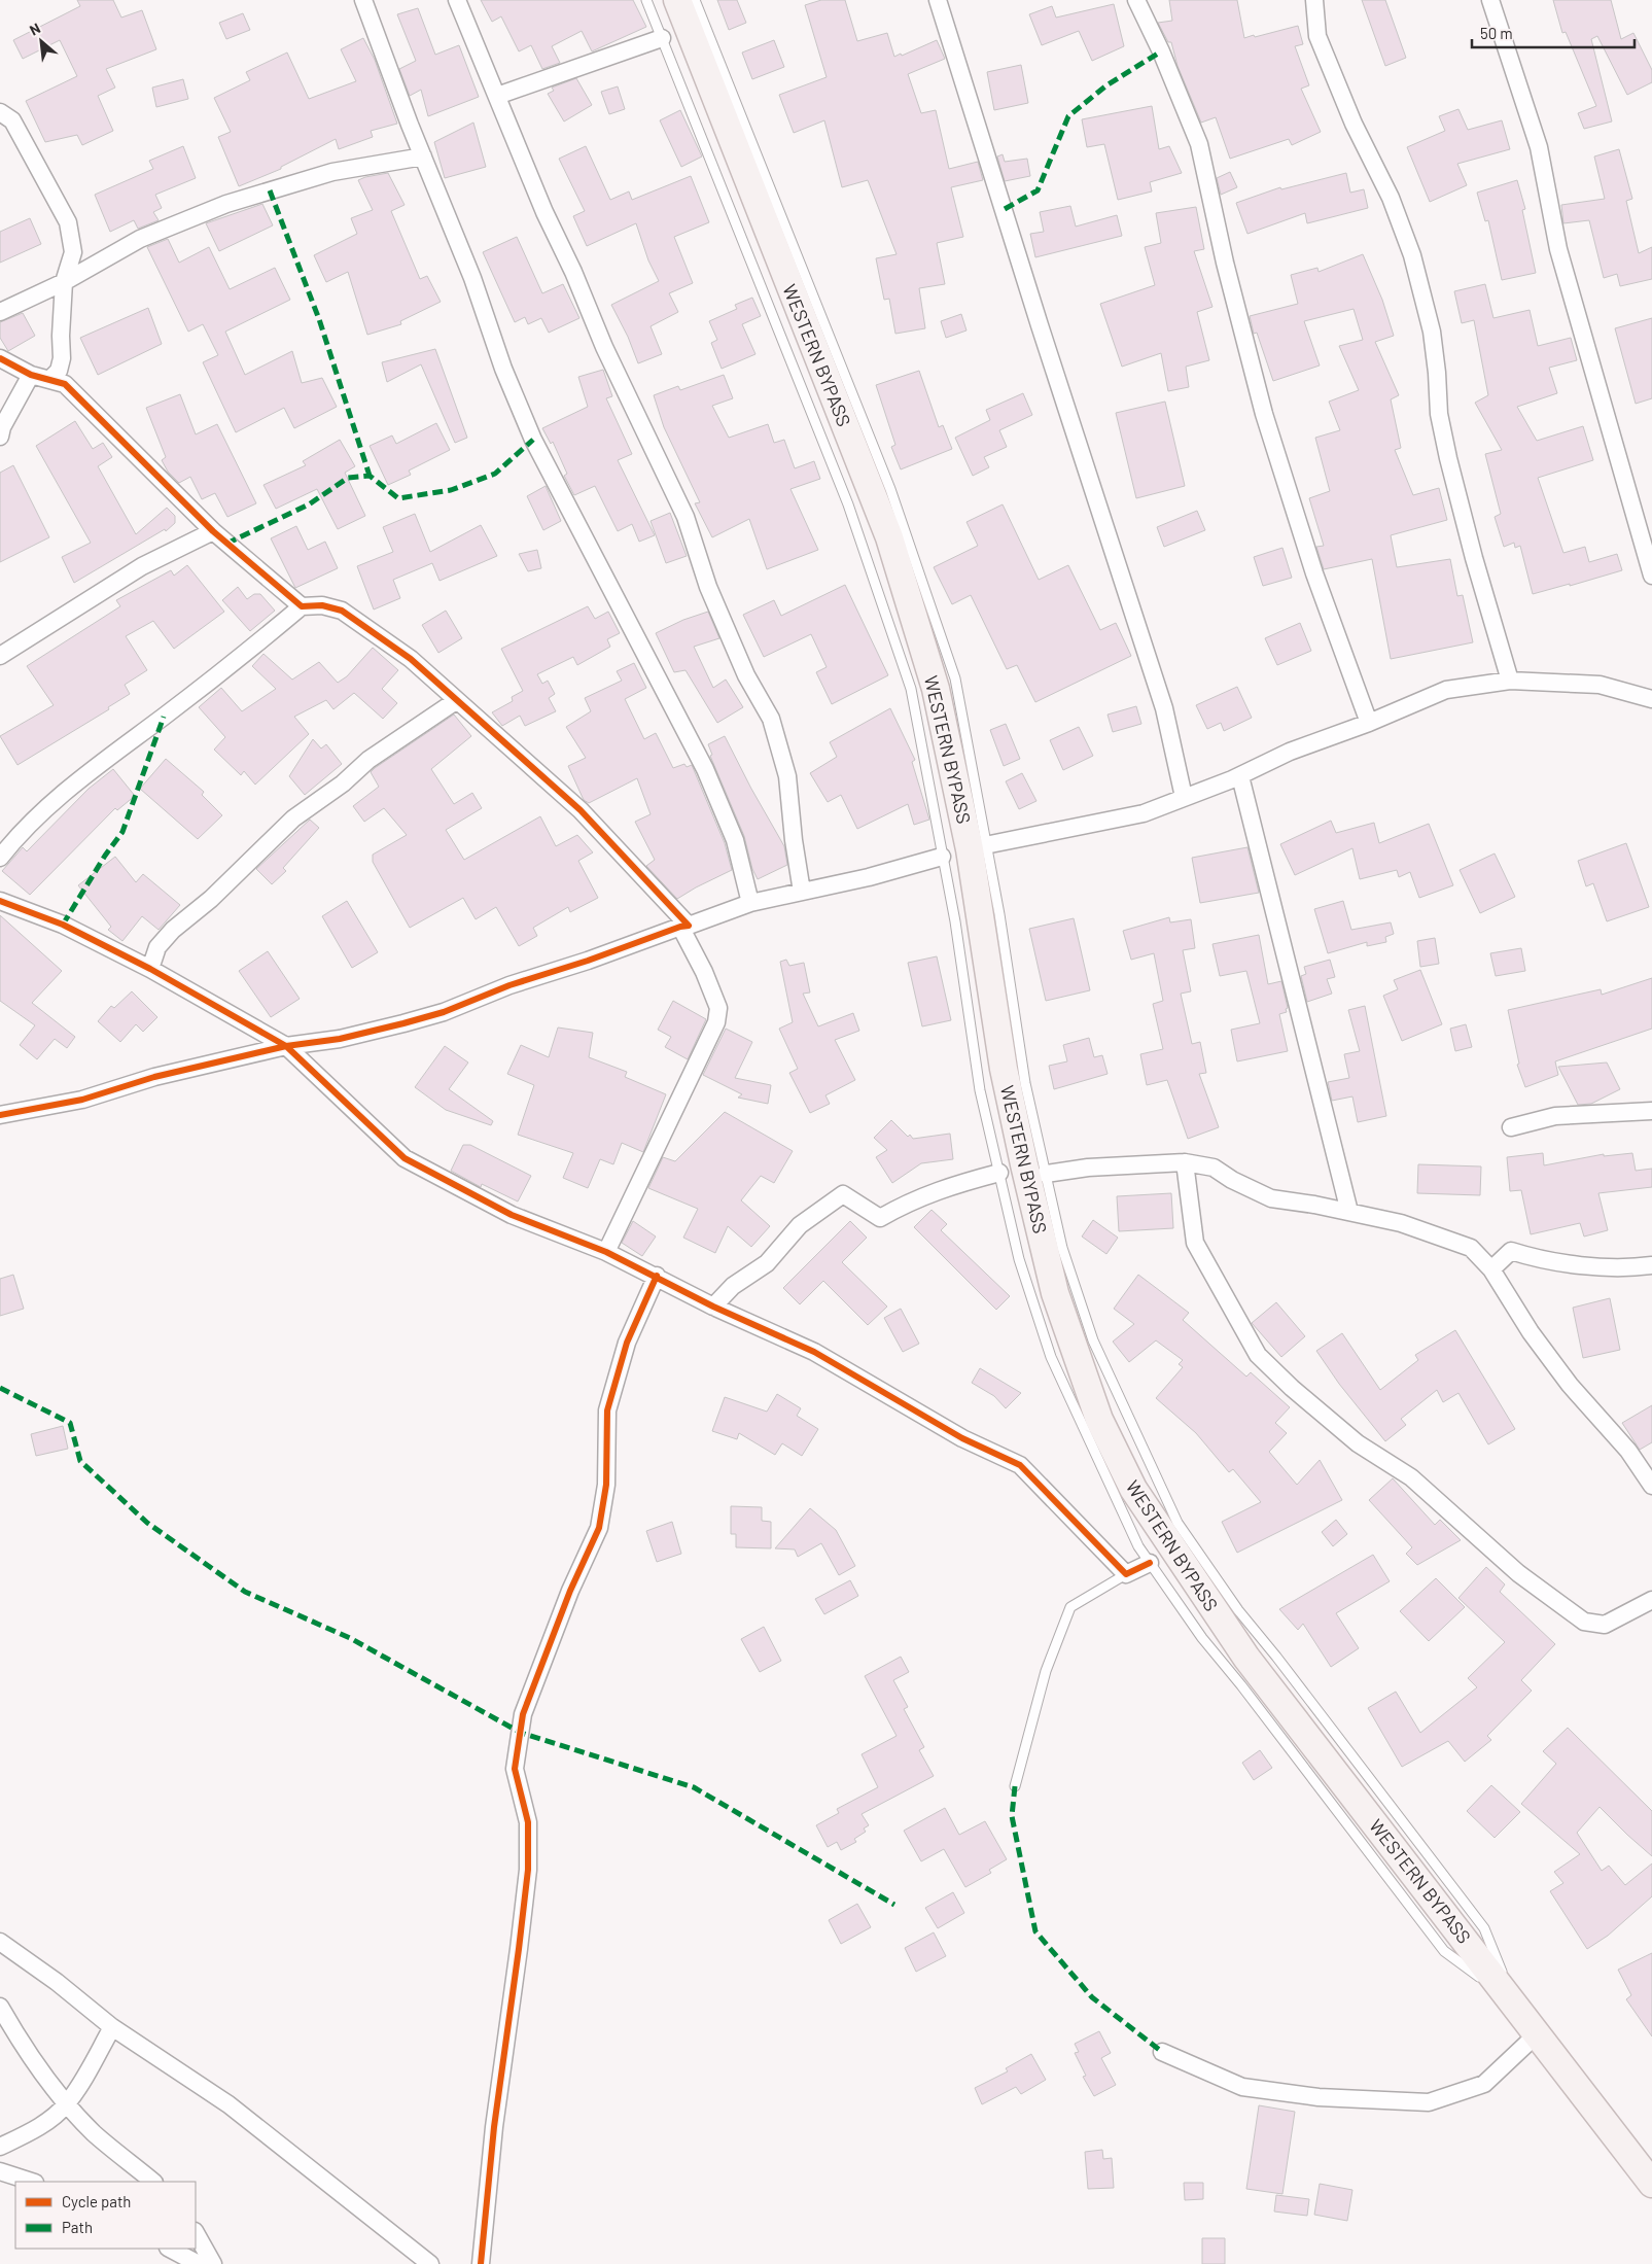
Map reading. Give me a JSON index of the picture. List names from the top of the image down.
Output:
{
  "streets": {
    "main road": ["WESTERN BYPASS"]
  },
  "legend": ["Cycle path", "Path"],
  "scale_bar": "50 m",
  "north": "top left"
}
